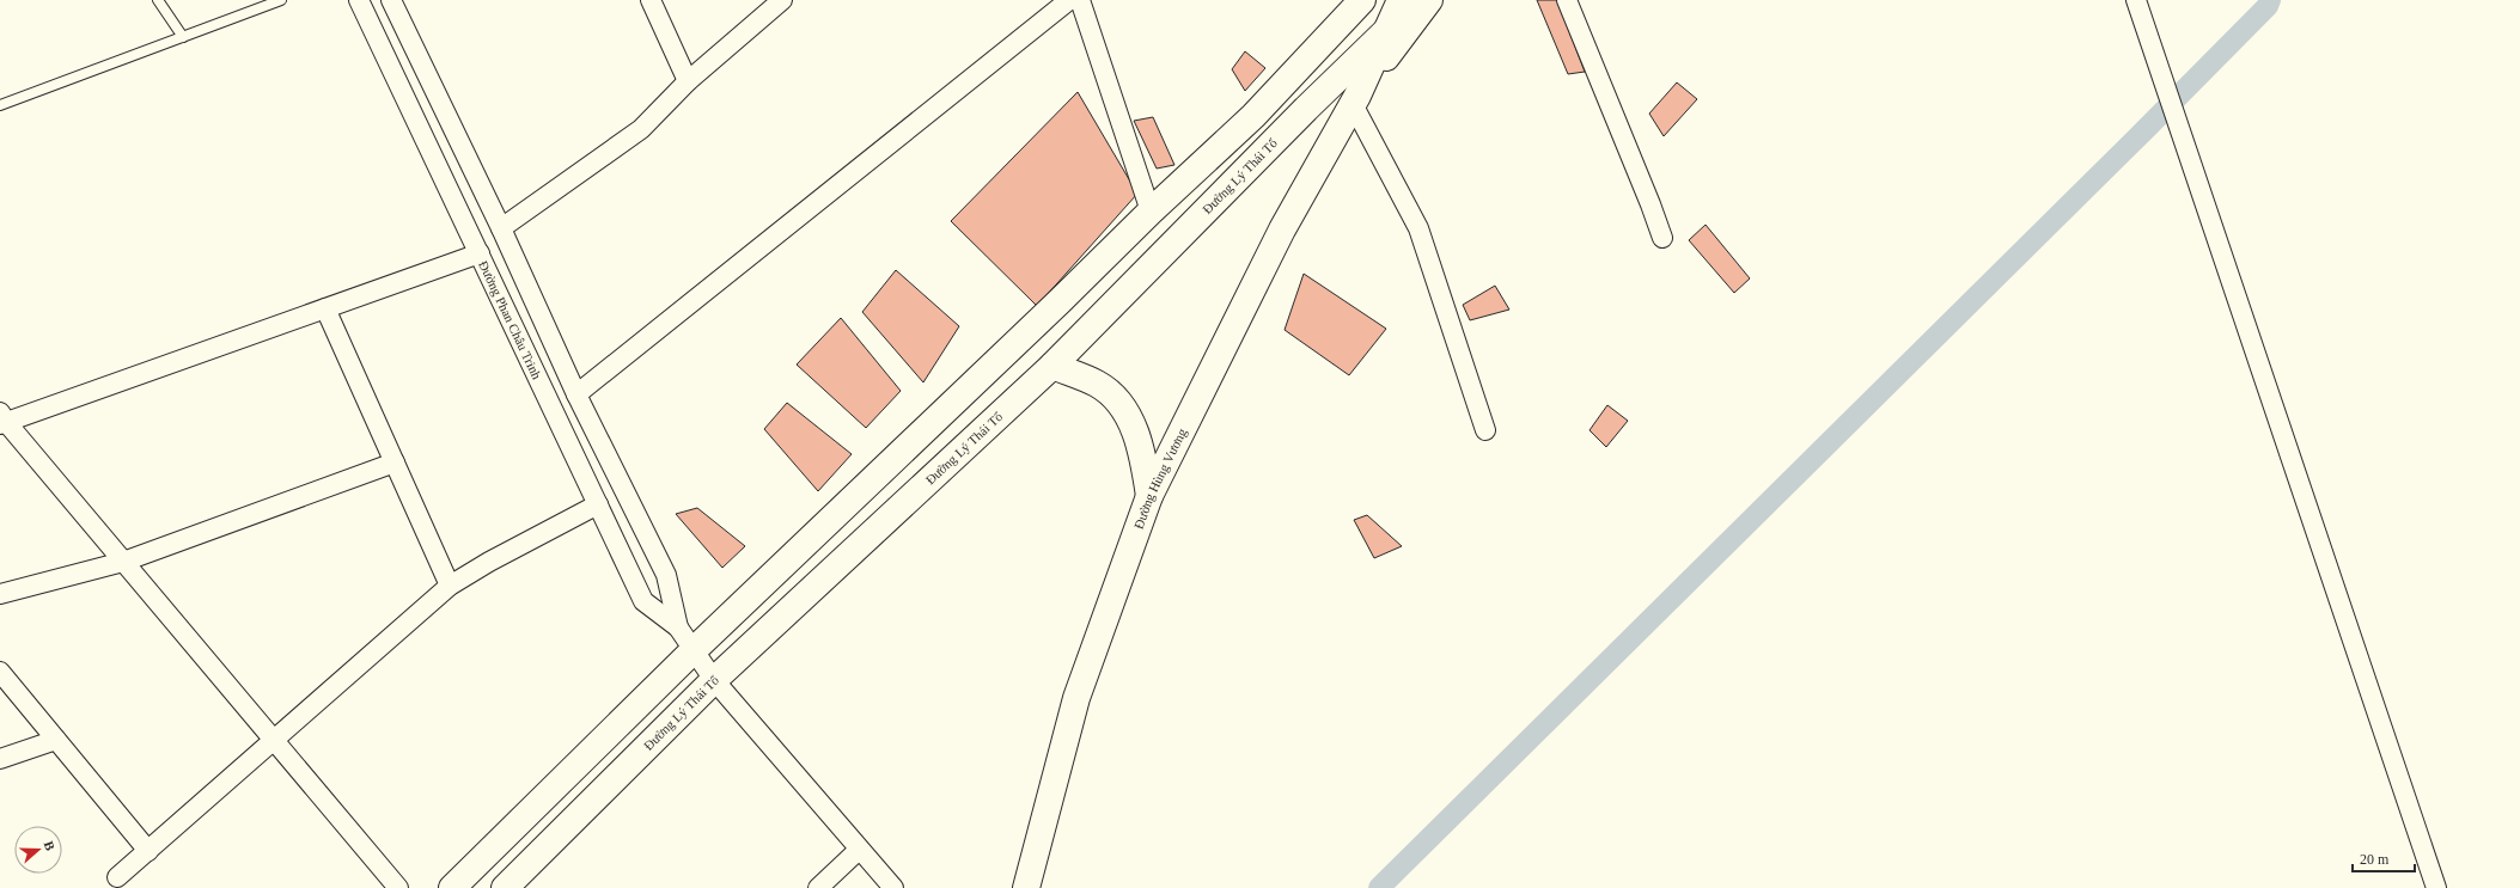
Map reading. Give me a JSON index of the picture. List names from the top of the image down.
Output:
{
  "streets": {
    "main road": ["Đường Lý Thái Tổ", "Đường Hùng Vương"],
    "street": ["Đường Phan Châu Trinh"]
  },
  "crossings": [
    ["Đường Lý Thái Tổ", "Đường Phan Châu Trinh"],
    ["Đường Lý Thái Tổ", "Đường Hùng Vương"]
  ],
  "scale_bar": "20 m",
  "north": "right"
}
